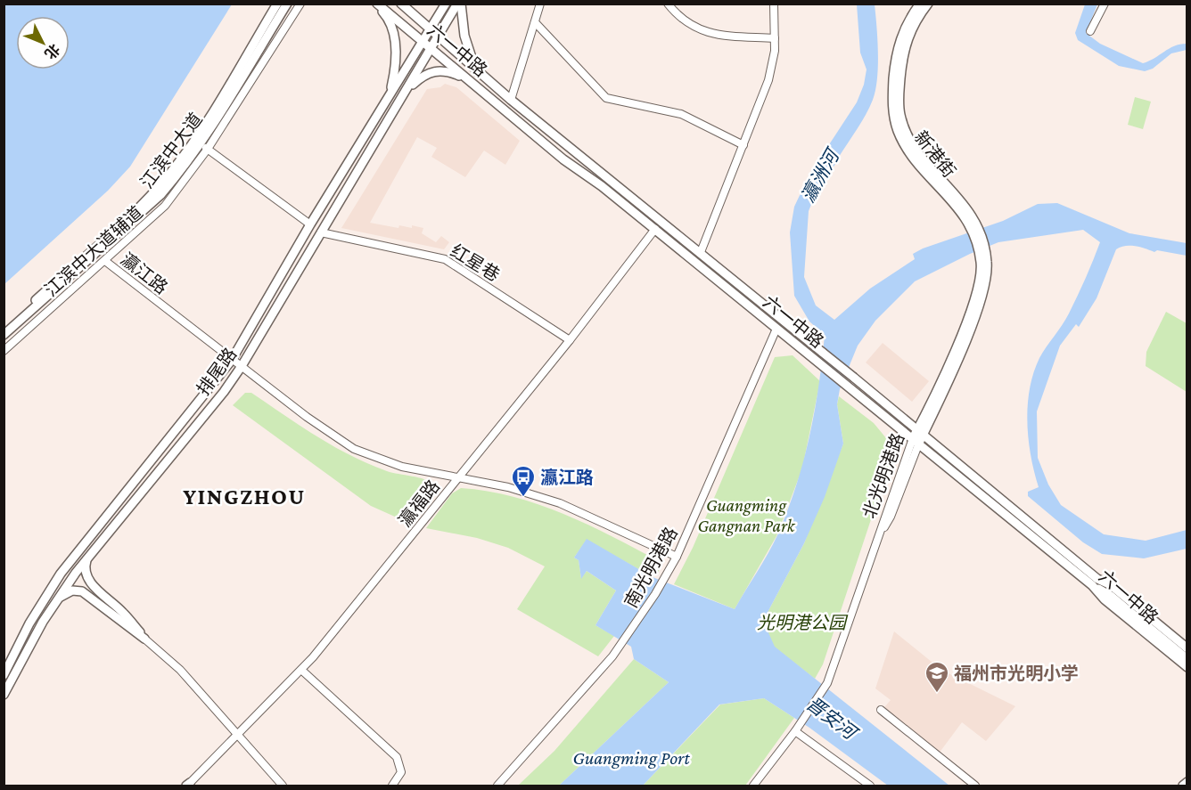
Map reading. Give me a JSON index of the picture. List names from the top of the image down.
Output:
{
  "streets": {
    "main road": [
      "六一中路",
      "江滨中大道",
      "新港街",
      "排尾路"
    ],
    "street": [
      "江滨中大道辅道",
      "红星巷",
      "瀛江路",
      "北光明港路",
      "瀛福路",
      "南光明港路"
    ]
  },
  "crossings": [
    ["六一中路", "排尾路"],
    ["六一中路", "北光明港路"],
    ["六一中路", "瀛福路"],
    ["六一中路", "南光明港路"],
    ["江滨中大道", "江滨中大道辅道"],
    ["江滨中大道辅道", "瀛江路"],
    ["红星巷", "排尾路"],
    ["红星巷", "瀛福路"],
    ["瀛江路", "排尾路"],
    ["瀛江路", "瀛福路"],
    ["瀛江路", "南光明港路"]
  ],
  "districts": ["YINGZHOU"],
  "water": ["瀛洲河", "晋安河", "Guangming Port"],
  "parks": ["Guangming Gangnan Park", "光明港公园"],
  "places": {
    "bus stop": ["瀛江路"],
    "school or university": ["福州市光明小学"]
  },
  "north": "bottom right"
}
